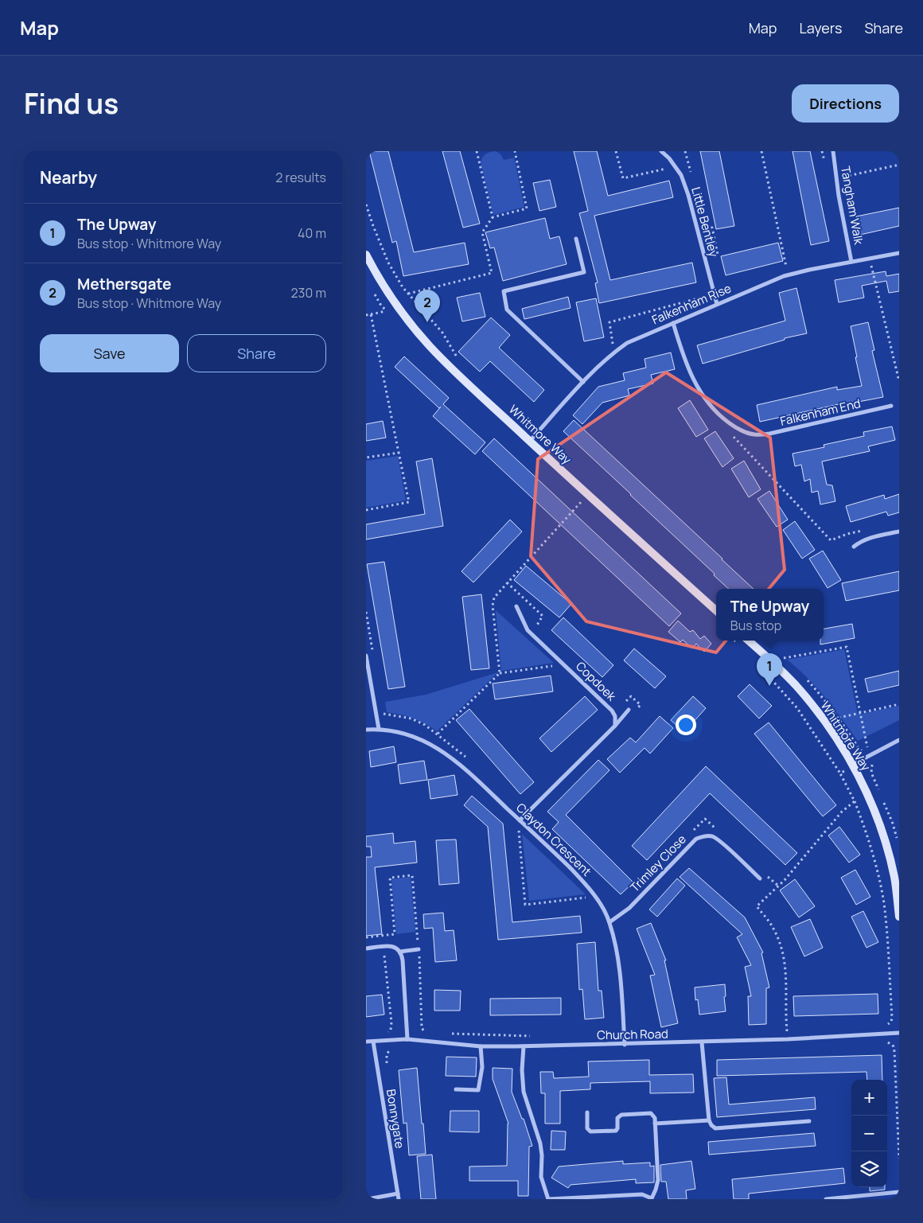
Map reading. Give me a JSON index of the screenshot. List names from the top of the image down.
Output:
{
  "streets": {
    "street": [
      "Tangham Walk",
      "Little Bentley",
      "Falkenham Rise",
      "Falkenham End",
      "Whitmore Way",
      "Copdoek",
      "Claydon Crescent",
      "Trimley Close",
      "Church Road",
      "Bonnygate"
    ]
  },
  "crossings": [
    ["Tangham Walk", "Falkenham Rise"],
    ["Little Bentley", "Falkenham Rise"],
    ["Falkenham Rise", "Falkenham End"],
    ["Falkenham Rise", "Whitmore Way"],
    ["Claydon Crescent", "Trimley Close"],
    ["Claydon Crescent", "Church Road"],
    ["Church Road", "Bonnygate"]
  ],
  "page": {
    "header": "Map",
    "nav": ["Map", "Layers", "Share"],
    "title": "Find us",
    "buttons": [
      "Directions",
      ["Save", "Share"]
    ],
    "heading": ["Nearby", "2 results"],
    "list": [
      {
        "mark": "1",
        "name": "The Upway",
        "note": "Bus stop · Whitmore Way",
        "value": "40 m"
      },
      {
        "mark": "2",
        "name": "Methersgate",
        "note": "Bus stop · Whitmore Way",
        "value": "230 m"
      }
    ],
    "pins": ["2", "1"],
    "popup": ["The Upway", "Bus stop"],
    "map_buttons": ["+", "−"]
  }
}
